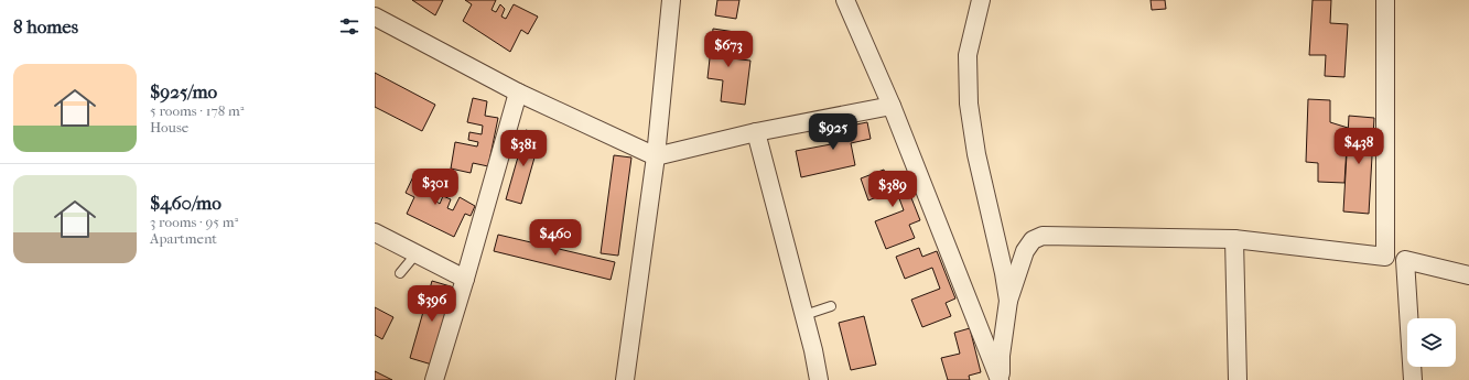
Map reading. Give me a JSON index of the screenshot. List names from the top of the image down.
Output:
{
  "page": {
    "heading": "8 homes",
    "price": [
      "$673",
      "$925",
      "$438",
      "$381",
      "$301",
      "$389",
      "$460",
      "$396"
    ],
    "list": [
      {
        "name": "$925/mo",
        "note": "5 rooms · 178 m² · House"
      },
      {
        "name": "$460/mo",
        "note": "3 rooms · 95 m² · Apartment"
      }
    ]
  }
}
